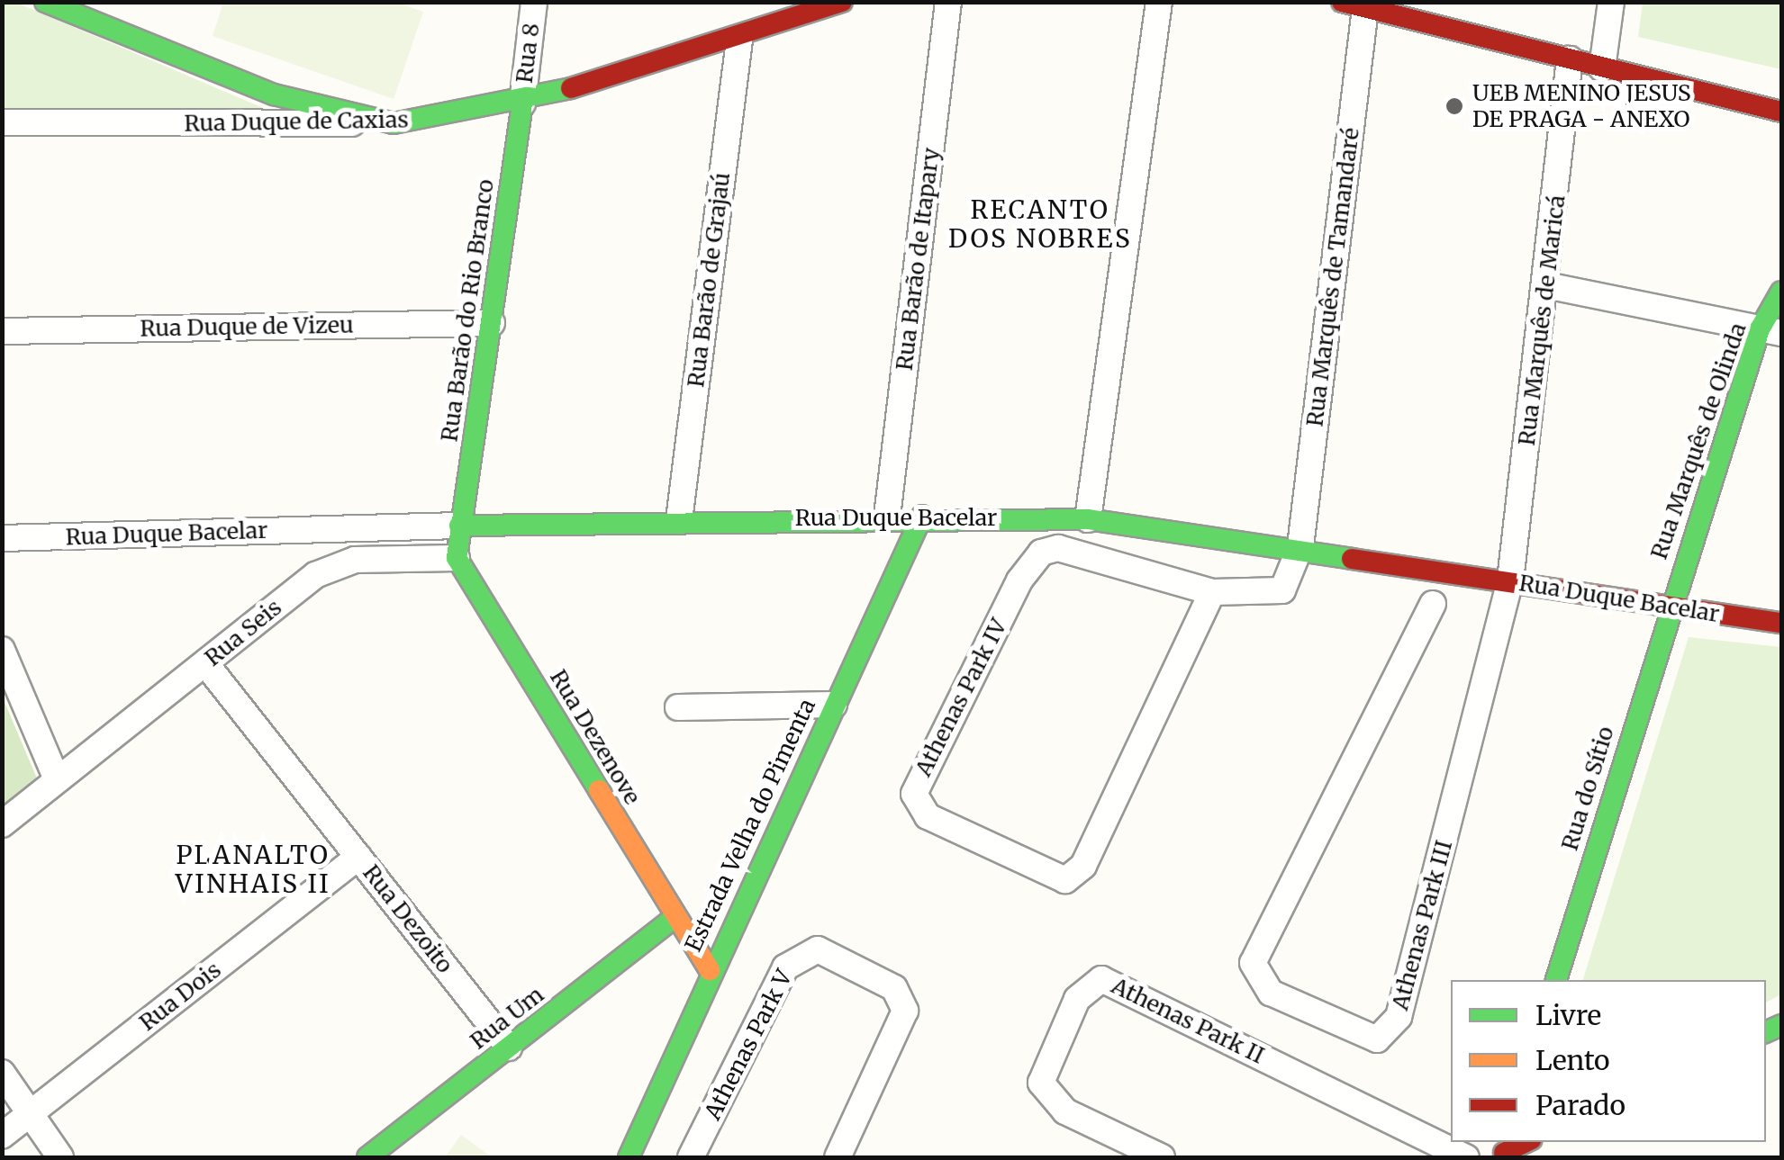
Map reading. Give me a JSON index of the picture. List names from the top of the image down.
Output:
{
  "streets": {
    "main road": [
      "Rua Duque de Caxias",
      "Rua Barão do Rio Branco",
      "Rua Marquês de Olinda",
      "Rua Duque Bacelar",
      "Rua Dezenove",
      "Rua do Sítio",
      "Estrada Velha do Pimenta",
      "Rua Um"
    ],
    "street": [
      "Rua 8",
      "Rua Barão de Itapary",
      "Rua Marquês de Tamandaré",
      "Rua Barão de Grajaú",
      "Rua Marquês de Maricá",
      "Rua Duque de Vizeu",
      "Rua Seis",
      "Athenas Park IV",
      "Rua Dezoito",
      "Athenas Park III",
      "Rua Dois",
      "Athenas Park II",
      "Athenas Park V"
    ]
  },
  "crossings": [
    ["Rua 8", "Rua Duque de Caxias"],
    ["Rua 8", "Rua Barão do Rio Branco"],
    ["Rua Duque de Caxias", "Rua Barão de Grajaú"],
    ["Rua Duque de Caxias", "Rua Barão do Rio Branco"],
    ["Rua Barão de Itapary", "Rua Duque Bacelar"],
    ["Rua Marquês de Tamandaré", "Rua Duque Bacelar"],
    ["Rua Marquês de Tamandaré", "Athenas Park IV"],
    ["Rua Barão de Grajaú", "Rua Duque Bacelar"],
    ["Rua Barão do Rio Branco", "Rua Duque de Vizeu"],
    ["Rua Barão do Rio Branco", "Rua Duque Bacelar"],
    ["Rua Marquês de Maricá", "Rua Duque Bacelar"],
    ["Rua Marquês de Maricá", "Athenas Park III"],
    ["Rua Marquês de Olinda", "Rua Duque Bacelar"],
    ["Rua Marquês de Olinda", "Rua do Sítio"],
    ["Rua Duque Bacelar", "Athenas Park IV"],
    ["Rua Duque Bacelar", "Rua do Sítio"],
    ["Rua Duque Bacelar", "Estrada Velha do Pimenta"],
    ["Rua Duque Bacelar", "Athenas Park III"],
    ["Rua Seis", "Rua Dezenove"],
    ["Rua Seis", "Rua Dezoito"],
    ["Rua Dezenove", "Estrada Velha do Pimenta"],
    ["Rua Dezenove", "Rua Um"],
    ["Rua Dezoito", "Rua Dois"],
    ["Rua Dezoito", "Rua Um"]
  ],
  "districts": ["RECANTO DOS NOBRES", "PLANALTO VINHAIS II"],
  "places": ["UEB MENINO JESUS DE PRAGA - ANEXO"],
  "legend": ["Livre", "Lento", "Parado"]
}
